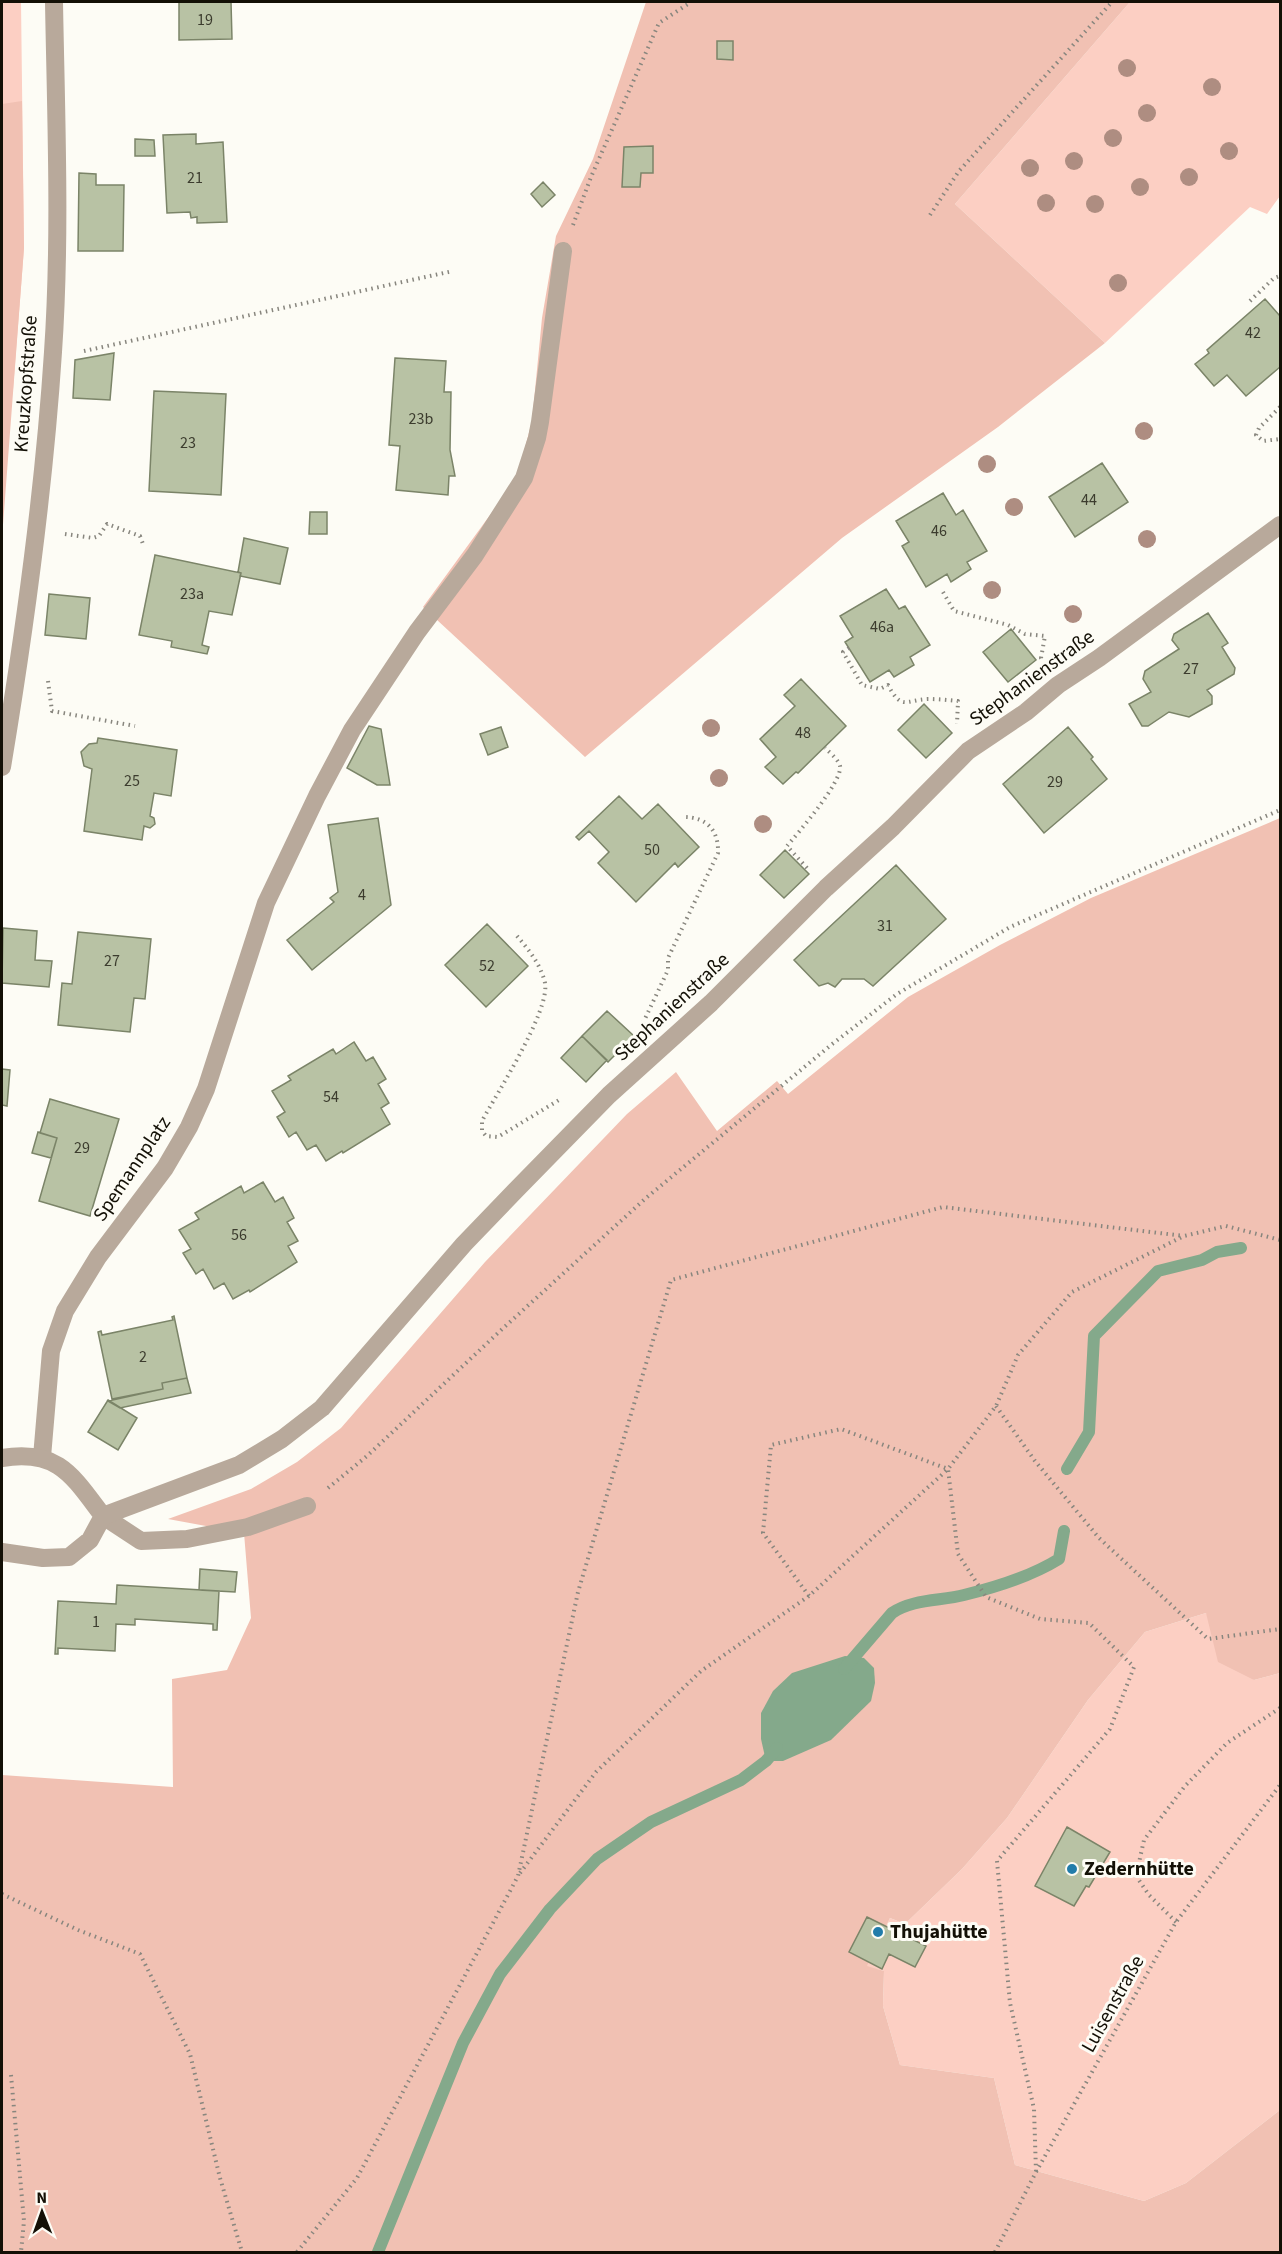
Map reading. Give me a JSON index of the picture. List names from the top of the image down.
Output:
{
  "streets": {
    "street": ["Kreuzkopfstraße", "Stephanienstraße", "Spemannplatz"],
    "path": ["Luisenstraße"]
  },
  "places": ["Zedernhütte", "Thujahütte"],
  "house_numbers": [
    "19",
    "21",
    "42",
    "23b",
    "23",
    "44",
    "46",
    "23a",
    "46a",
    "27",
    "48",
    "25",
    "29",
    "50",
    "4",
    "31",
    "27",
    "52",
    "54",
    "29",
    "56",
    "2",
    "1"
  ],
  "north": "top"
}
